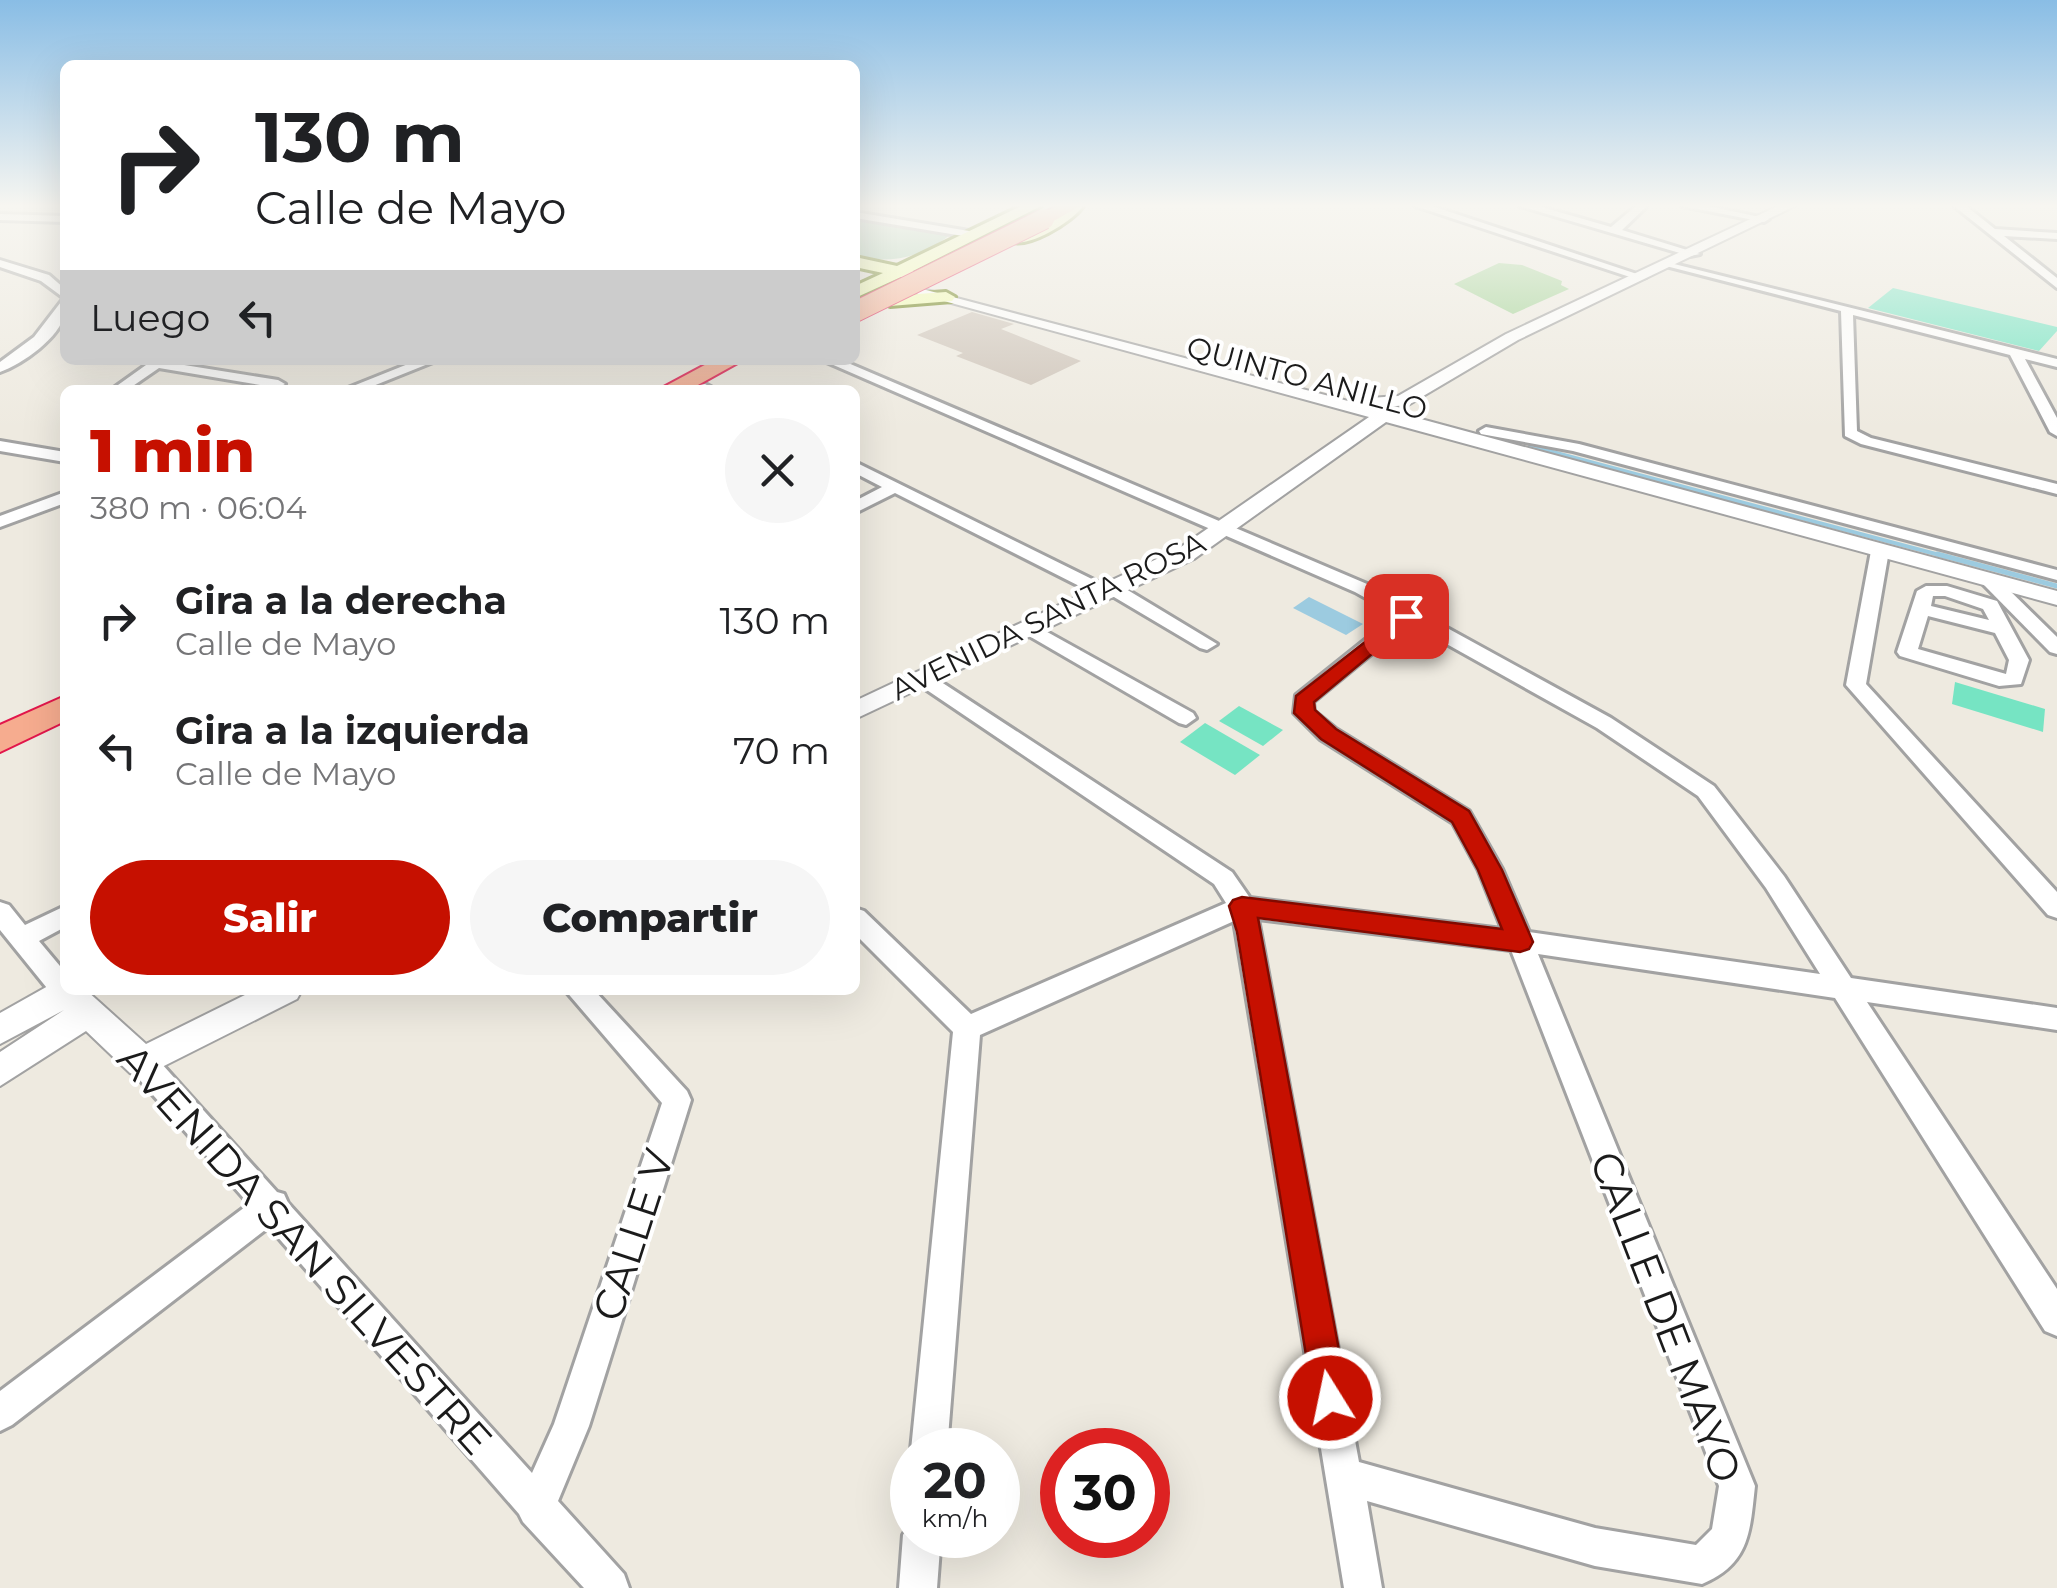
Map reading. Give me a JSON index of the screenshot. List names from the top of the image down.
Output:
{
  "streets": {
    "main road": ["QUINTO ANILLO"],
    "street": [
      "AVENIDA SANTA ROSA",
      "CALLE V",
      "AVENIDA SAN SILVESTRE",
      "CALLE DE MAYO"
    ]
  },
  "crossings": [
    ["QUINTO ANILLO", "AVENIDA SANTA ROSA"],
    ["CALLE V", "AVENIDA SAN SILVESTRE"]
  ],
  "page": {
    "turn": ["130 m", "Calle de Mayo"],
    "then": "Luego",
    "heading": ["1 min", "380 m · 06:04"],
    "list": [
      {
        "name": "Gira a la derecha",
        "note": "Calle de Mayo",
        "value": "130 m"
      },
      {
        "name": "Gira a la izquierda",
        "note": "Calle de Mayo",
        "value": "70 m"
      }
    ],
    "buttons": ["Salir", "Compartir"],
    "speed": "20 km/h",
    "limit": "30"
  }
}
